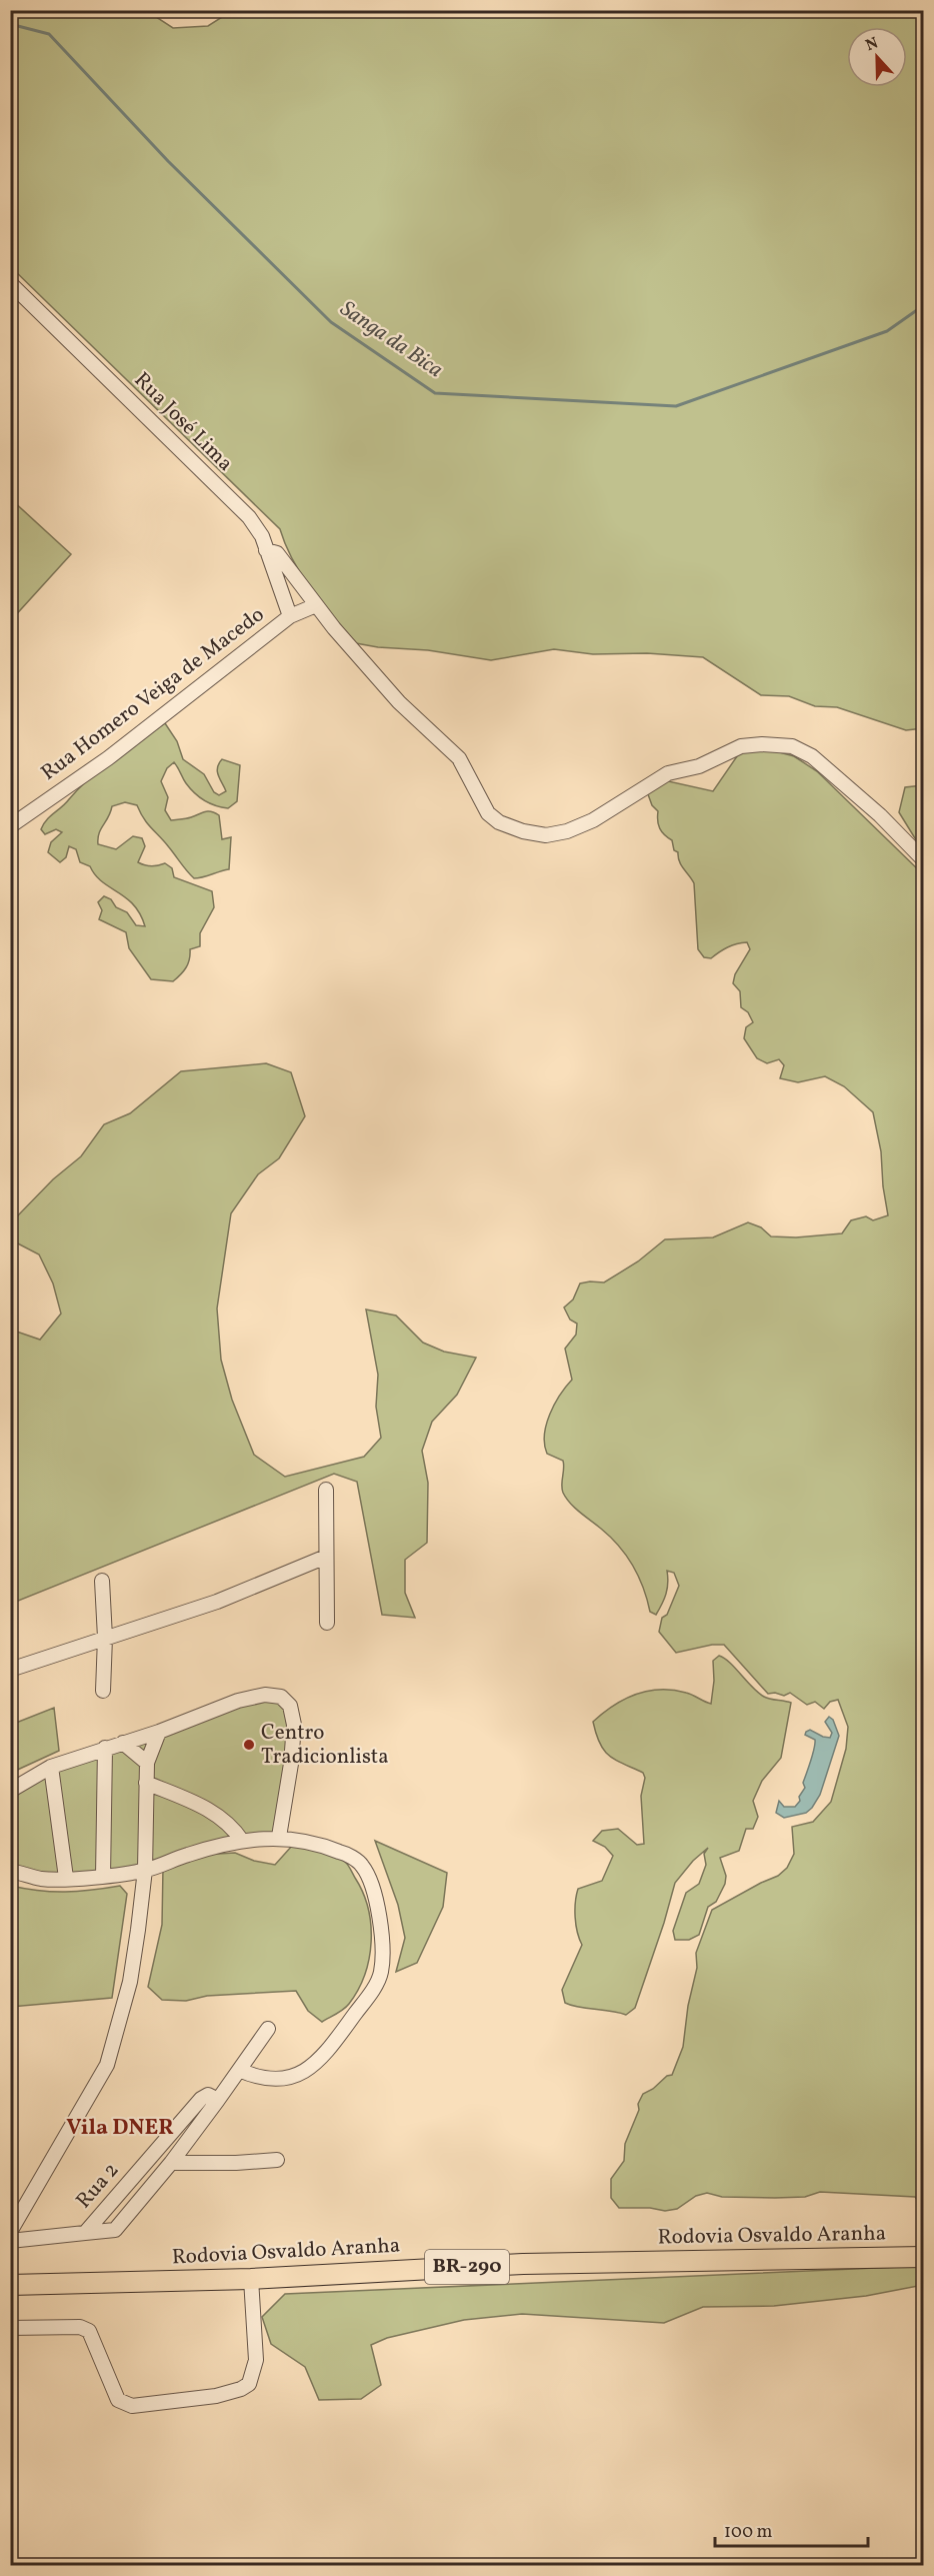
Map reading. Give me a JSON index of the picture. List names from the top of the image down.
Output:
{
  "streets": {
    "highway": ["Rodovia Osvaldo Aranha", "BR-290"],
    "street": ["Rua José Lima", "Rua Homero Veiga de Macedo", "Rua 2"]
  },
  "crossings": [
    ["Rua José Lima", "Rua Homero Veiga de Macedo"]
  ],
  "districts": ["Vila DNER"],
  "water": ["Sanga da Bica"],
  "places": ["Centro Tradicionlista"],
  "scale_bar": "100 m",
  "north": "top"
}
